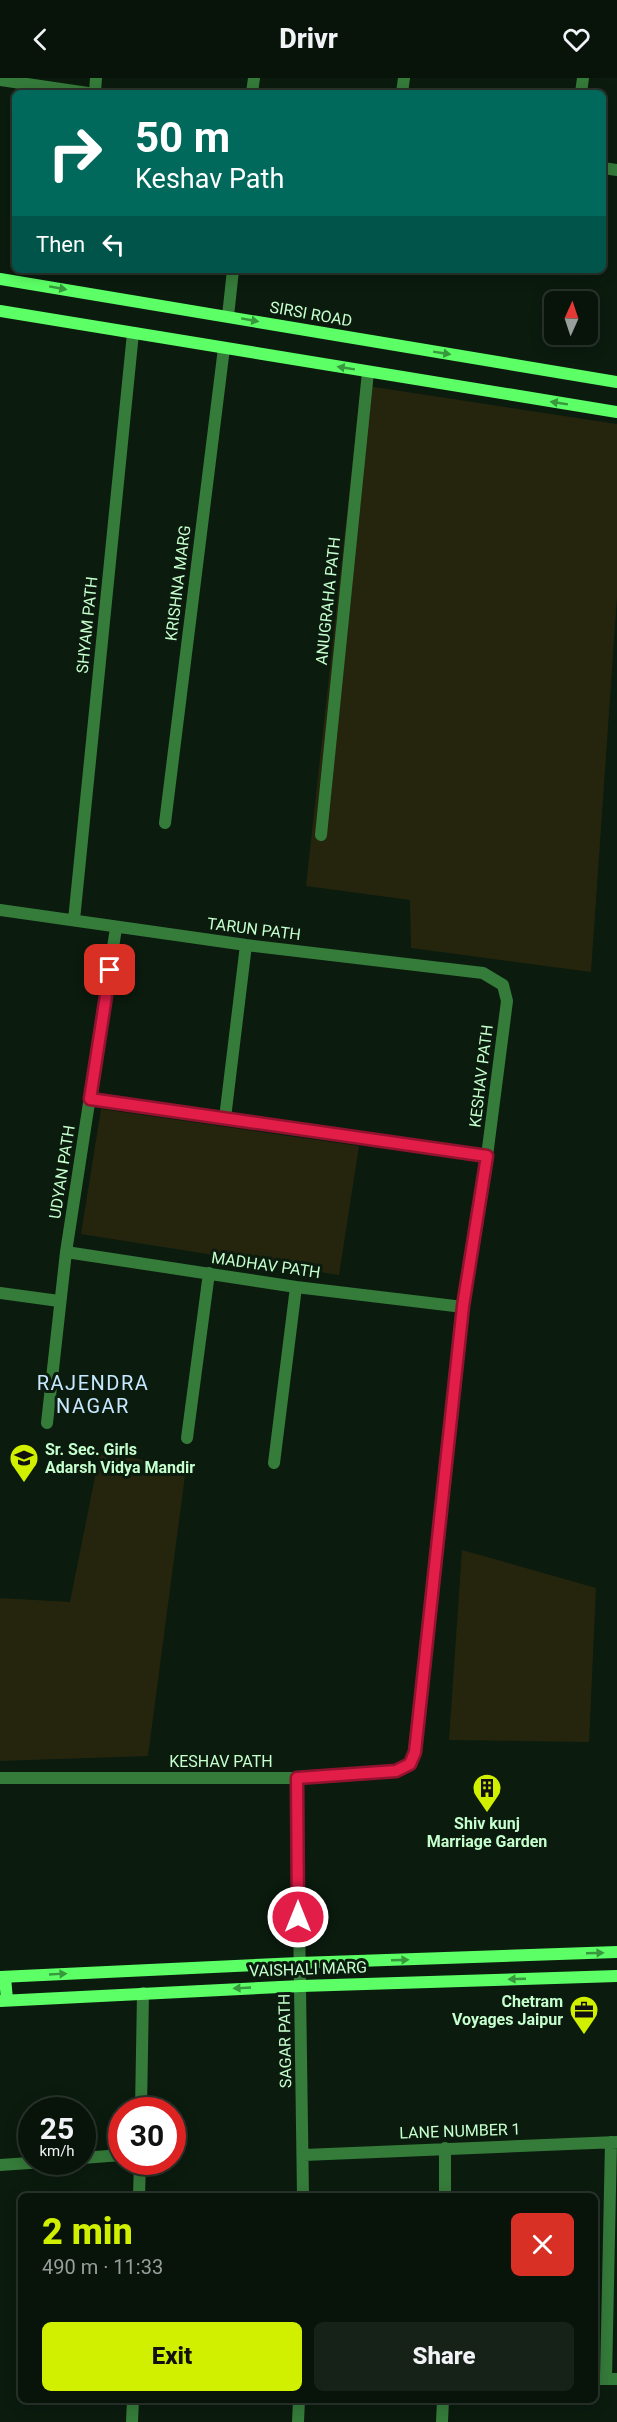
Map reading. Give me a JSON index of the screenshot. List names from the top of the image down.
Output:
{
  "streets": {
    "main road": ["SIRSI ROAD", "VAISHALI MARG"],
    "street": [
      "KRISHNA MARG",
      "ANUGRAHA PATH",
      "SHYAM PATH",
      "TARUN PATH",
      "KESHAV PATH",
      "UDYAN PATH",
      "MADHAV PATH",
      "SAGAR PATH",
      "LANE NUMBER 1"
    ]
  },
  "crossings": [
    ["SHYAM PATH", "TARUN PATH"],
    ["TARUN PATH", "KESHAV PATH"],
    ["TARUN PATH", "UDYAN PATH"],
    ["KESHAV PATH", "MADHAV PATH"],
    ["KESHAV PATH", "SAGAR PATH"],
    ["UDYAN PATH", "MADHAV PATH"],
    ["VAISHALI MARG", "SAGAR PATH"],
    ["SAGAR PATH", "LANE NUMBER 1"]
  ],
  "districts": ["RAJENDRA NAGAR"],
  "places": {
    "school or university": ["Sr. Sec. Girls Adarsh Vidya Mandir"],
    "building": ["Shiv kunj Marriage Garden"],
    "office": ["Chetram Voyages Jaipur"]
  },
  "north": "top",
  "page": {
    "header": "Drivr",
    "turn": ["50 m", "Keshav Path"],
    "then": "Then",
    "speed": "25 km/h",
    "limit": "30",
    "heading": ["2 min", "490 m · 11:33"],
    "buttons": ["Exit", "Share"]
  }
}
